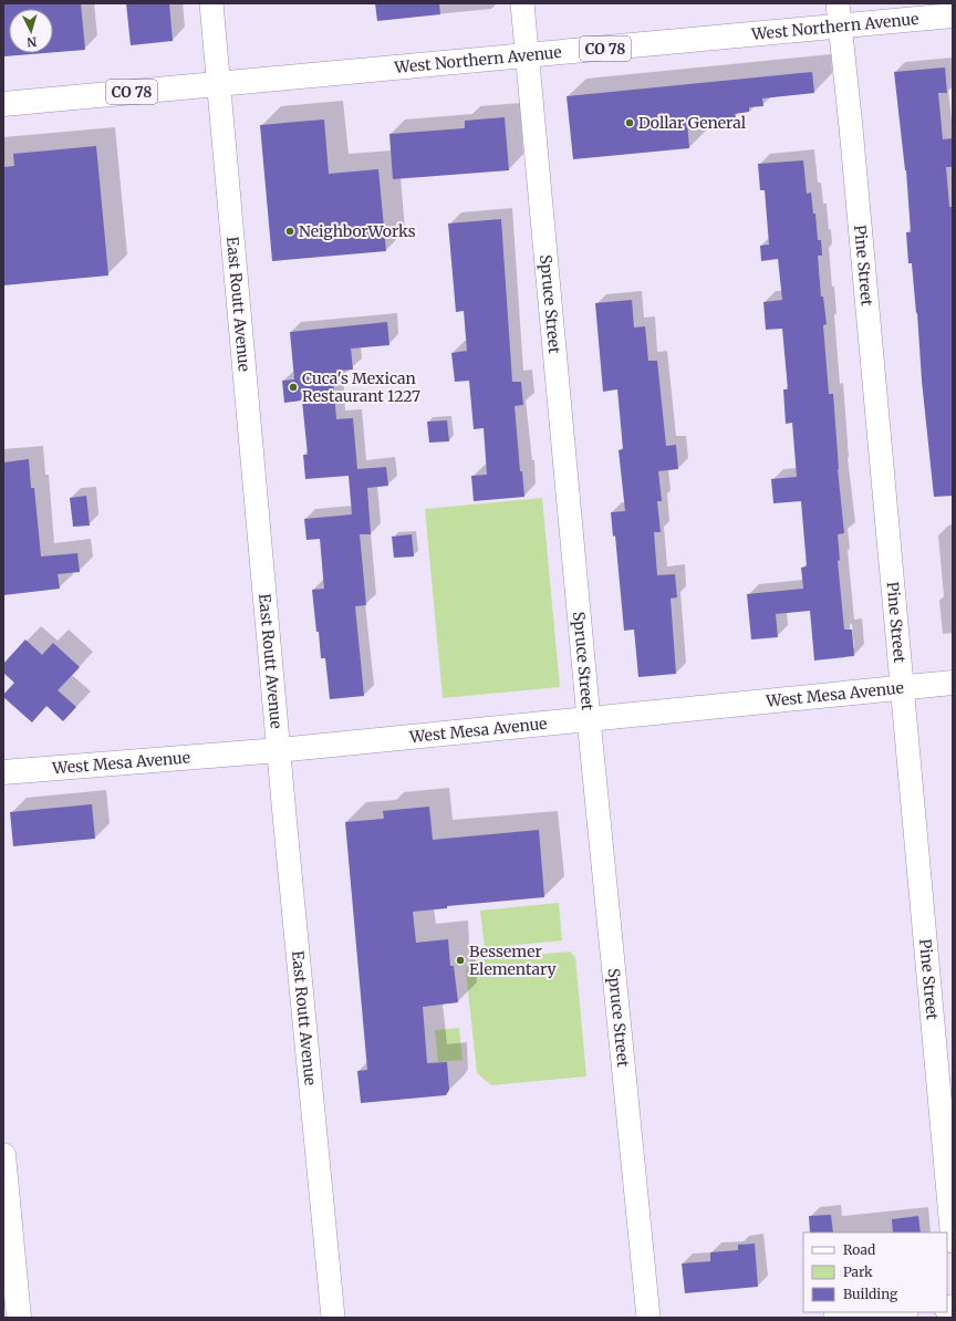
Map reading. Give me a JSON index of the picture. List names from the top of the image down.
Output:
{
  "streets": {
    "street": [
      "West Northern Avenue",
      "CO 78",
      "Pine Street",
      "East Routt Avenue",
      "Spruce Street",
      "West Mesa Avenue"
    ]
  },
  "crossings": [
    ["West Northern Avenue", "Pine Street"],
    ["West Northern Avenue", "East Routt Avenue"],
    ["West Northern Avenue", "Spruce Street"],
    ["Pine Street", "West Mesa Avenue"],
    ["East Routt Avenue", "West Mesa Avenue"],
    ["Spruce Street", "West Mesa Avenue"]
  ],
  "places": [
    "Dollar General",
    "NeighborWorks",
    "Cuca's Mexican Restaurant 1227",
    "Bessemer Elementary"
  ],
  "legend": ["Road", "Park", "Building"],
  "north": "bottom"
}
